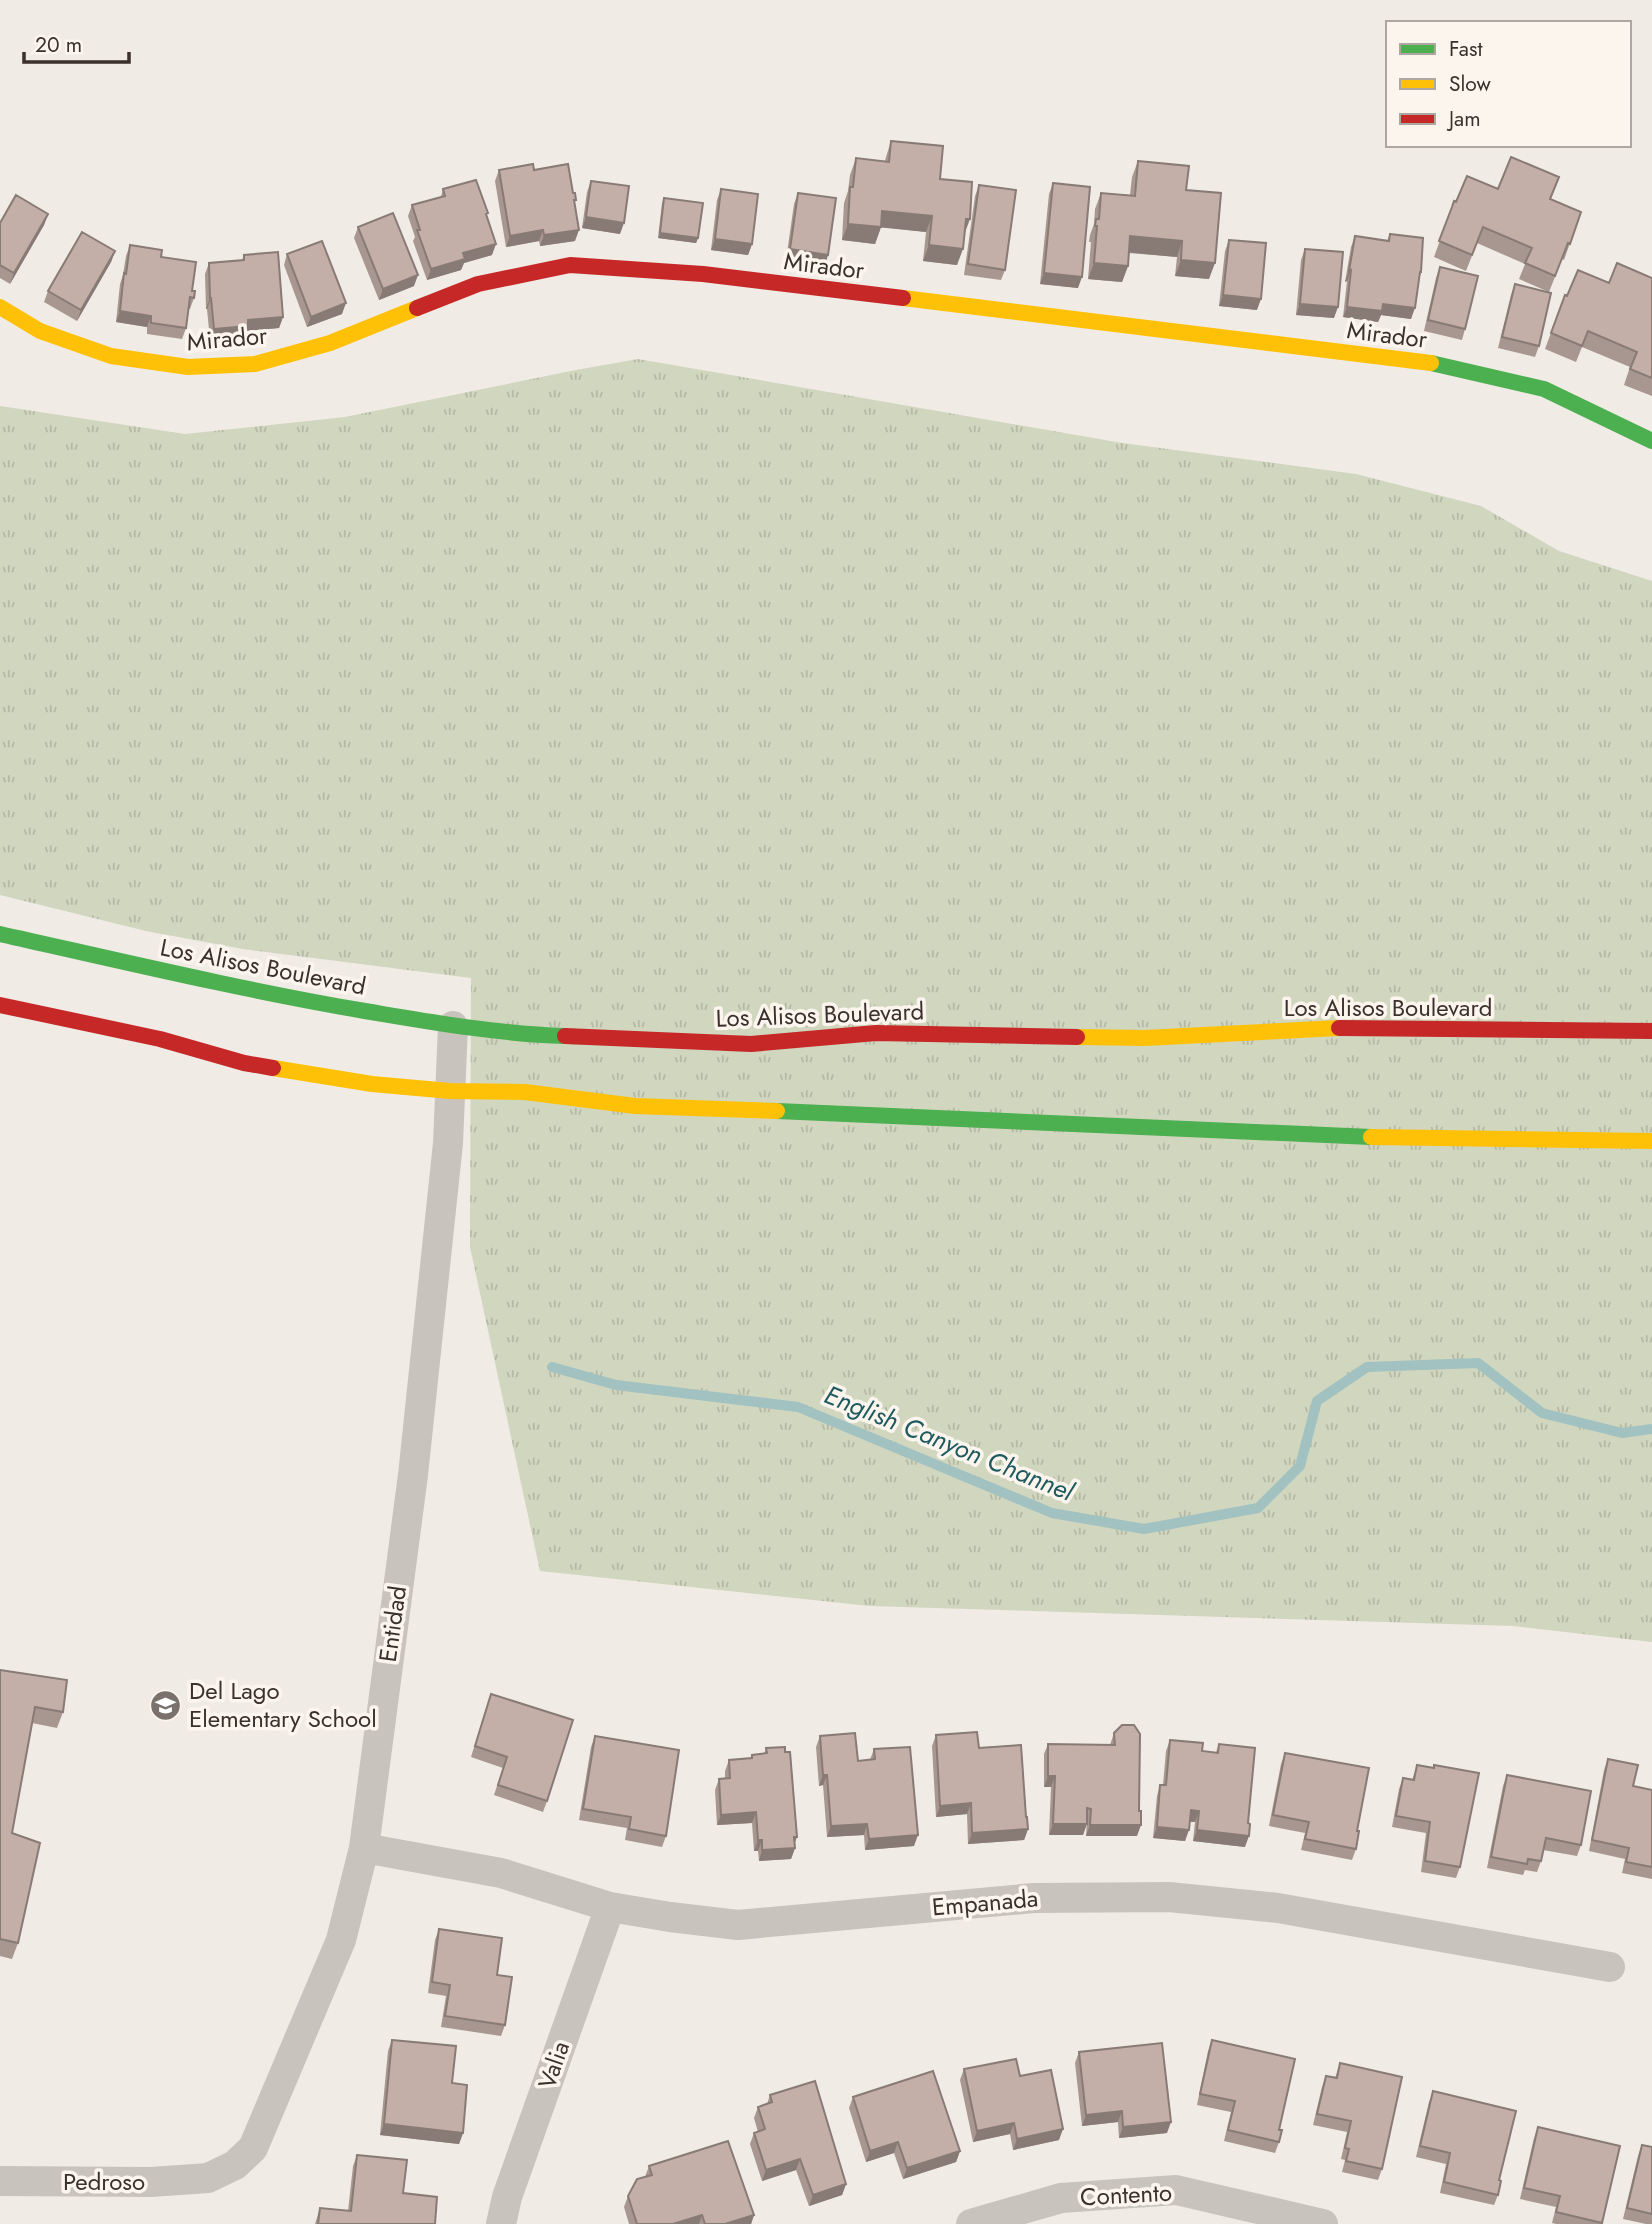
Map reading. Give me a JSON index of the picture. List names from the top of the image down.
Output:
{
  "streets": {
    "main road": ["Mirador", "Los Alisos Boulevard"],
    "street": [
      "Entidad",
      "Empanada",
      "Valia",
      "Pedroso",
      "Contento"
    ]
  },
  "crossings": [
    ["Los Alisos Boulevard", "Entidad"],
    ["Entidad", "Empanada"],
    ["Entidad", "Pedroso"],
    ["Empanada", "Valia"]
  ],
  "water": ["English Canyon Channel"],
  "places": {
    "school or university": ["Del Lago Elementary School"]
  },
  "legend": ["Fast", "Slow", "Jam"],
  "scale_bar": "20 m"
}
